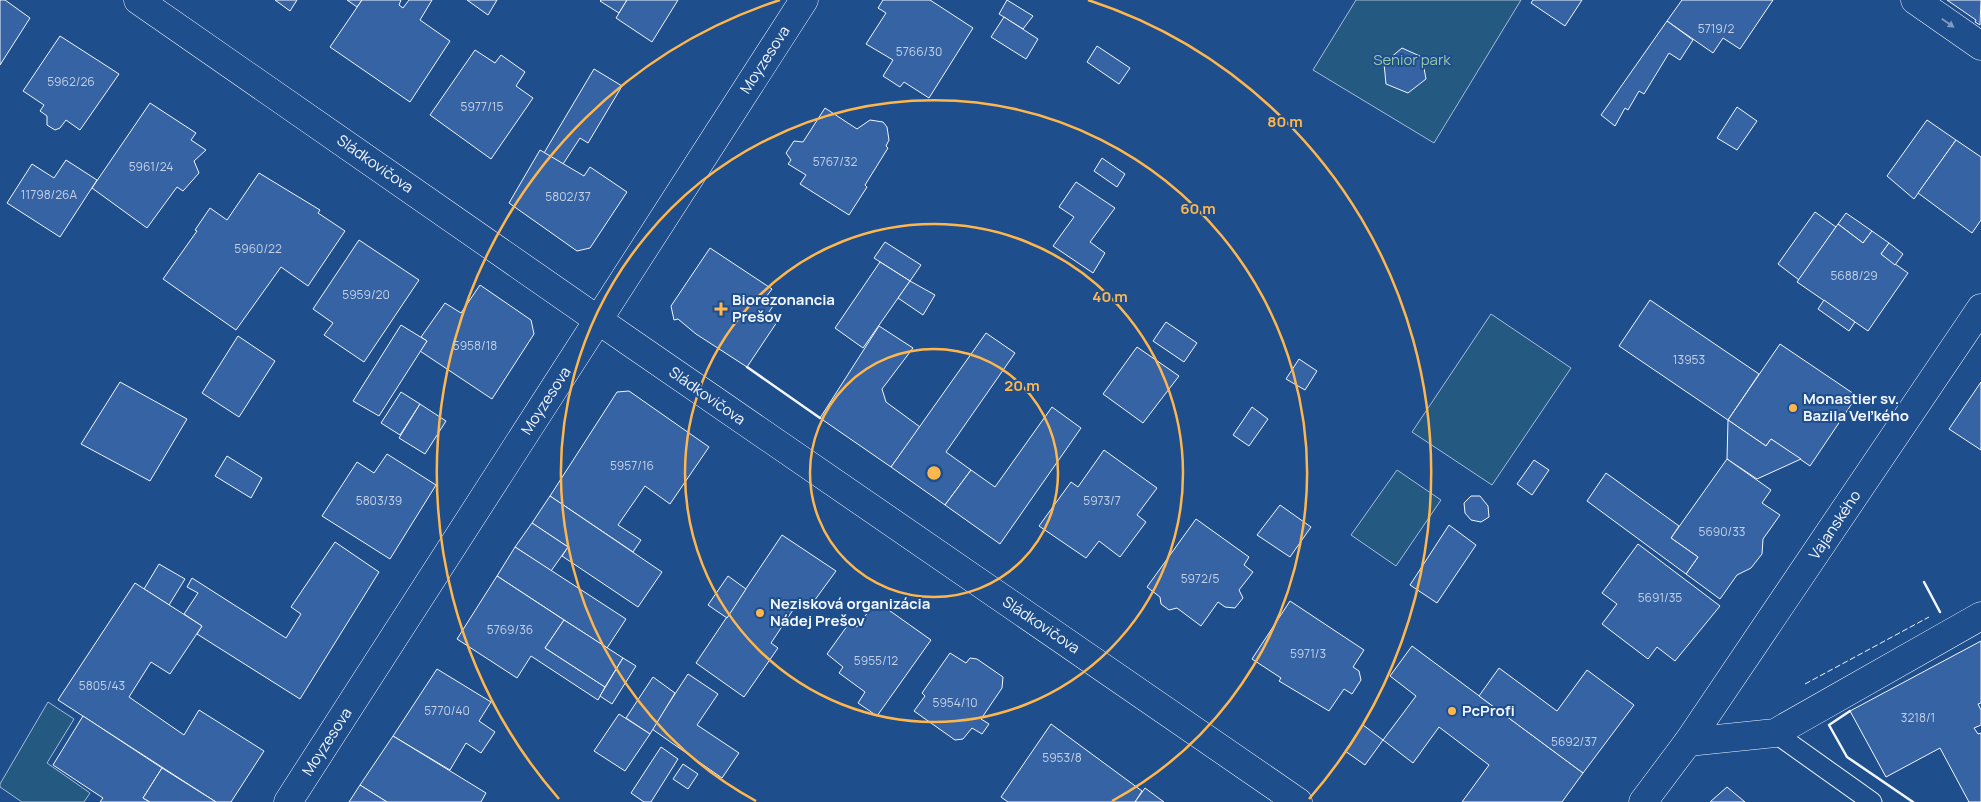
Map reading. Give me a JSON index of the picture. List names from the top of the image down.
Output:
{
  "streets": {
    "street": ["Moyzesova", "Sládkovičova", "Vajanského"]
  },
  "crossings": [
    ["Moyzesova", "Sládkovičova"]
  ],
  "parks": ["Senior park"],
  "places": {
    "health": ["Biorezonancia Prešov"],
    "other": ["Monastier sv. Bazila Veľkého", "Nezisková organizácia Nádej Prešov", "PcProfi"]
  },
  "house_numbers": [
    "5719/2",
    "5766/30",
    "5962/26",
    "5977/15",
    "5767/32",
    "5961/24",
    "11798/26A",
    "5802/37",
    "5960/22",
    "5688/29",
    "5959/20",
    "5958/18",
    "13953",
    "5957/16",
    "5803/39",
    "5973/7",
    "5690/33",
    "5972/5",
    "5691/35",
    "5769/36",
    "5971/3",
    "5955/12",
    "5805/43",
    "5954/10",
    "5770/40",
    "3218/1",
    "5692/37",
    "5953/8"
  ],
  "rings": [
    "80 m",
    "60 m",
    "40 m",
    "20 m"
  ]
}
